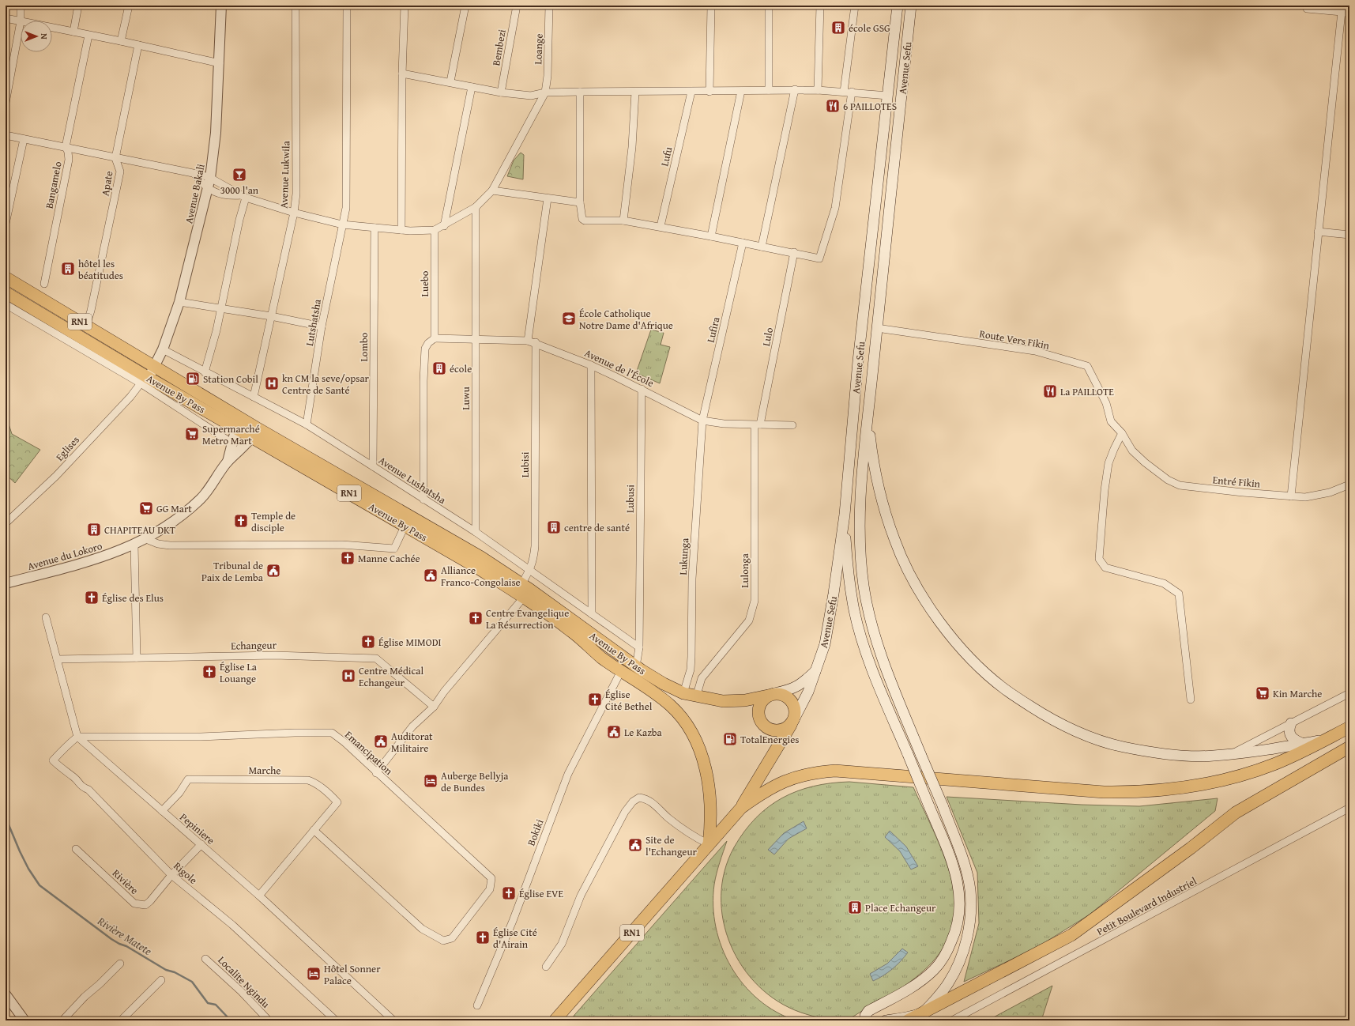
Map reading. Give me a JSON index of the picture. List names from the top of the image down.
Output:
{
  "streets": {
    "highway": ["RN1", "Avenue By Pass"],
    "main road": ["Avenue Sefu"],
    "street": [
      "Bembezi",
      "Loange",
      "Lufu",
      "Avenue Lukwila",
      "Apate",
      "Bangamelo",
      "Avenue Bakali",
      "Luebo",
      "Lutshatsha",
      "Lufira",
      "Lulo",
      "Route Vers Fikin",
      "Lombo",
      "Avenue de l'École",
      "Luwu",
      "Eglises",
      "Lubisi",
      "Avenue Lushatsha",
      "Entré Fikin",
      "Lubusi",
      "Avenue du Lokoro",
      "Lukunga",
      "Lulonga",
      "Echangeur",
      "Emancipation",
      "Marche",
      "Pepiniere",
      "Bokiki",
      "Rigole",
      "Rivière",
      "Petit Boulevard Industriel",
      "Localite Ngindu"
    ]
  },
  "crossings": [
    ["Avenue Sefu", "RN1"],
    ["Avenue Sefu", "Route Vers Fikin"],
    ["Avenue Lukwila", "Avenue Lushatsha"],
    ["Apate", "Avenue By Pass"],
    ["Avenue Bakali", "Avenue By Pass"],
    ["Avenue Bakali", "Eglises"],
    ["Avenue Bakali", "Avenue Lushatsha"],
    ["Luebo", "Avenue de l'École"],
    ["RN1", "Avenue By Pass"],
    ["RN1", "Lukunga"],
    ["RN1", "Lulonga"],
    ["Lutshatsha", "Avenue Lushatsha"],
    ["Lufira", "Avenue de l'École"],
    ["Lufira", "Lukunga"],
    ["Lulo", "Avenue de l'École"],
    ["Lulo", "Lulonga"],
    ["Route Vers Fikin", "Entré Fikin"],
    ["Lombo", "Avenue Lushatsha"],
    ["Avenue de l'École", "Luwu"],
    ["Avenue de l'École", "Lubisi"],
    ["Avenue de l'École", "Lubusi"],
    ["Avenue de l'École", "Lukunga"],
    ["Avenue de l'École", "Lulonga"],
    ["Avenue By Pass", "Eglises"],
    ["Avenue By Pass", "Lubisi"],
    ["Avenue By Pass", "Lubusi"],
    ["Avenue By Pass", "Avenue du Lokoro"],
    ["Avenue By Pass", "Lukunga"],
    ["Avenue By Pass", "Bokiki"],
    ["Luwu", "Avenue Lushatsha"],
    ["Lubisi", "Avenue Lushatsha"],
    ["Avenue Lushatsha", "Lubusi"],
    ["Emancipation", "Marche"],
    ["Emancipation", "Pepiniere"],
    ["Emancipation", "Rigole"],
    ["Marche", "Pepiniere"],
    ["Pepiniere", "Rigole"],
    ["Pepiniere", "Rivière"],
    ["Rigole", "Rivière"]
  ],
  "water": ["Rivière Matete"],
  "places": {
    "building": [
      "école GSG",
      "hôtel les béatitudes",
      "école",
      "centre de santé",
      "CHAPITEAU DKT",
      "Place Echangeur"
    ],
    "restaurant": ["6 PAILLOTES", "La PAILLOTE"],
    "bar": ["3000 l'an"],
    "school or university": ["École Catholique Notre Dame d'Afrique"],
    "fuel station": ["Station Cobil", "TotalEnergies"],
    "hospital": ["kn CM la seve/opsar Centre de Santé", "Centre Médical Echangeur"],
    "supermarket": ["Supermarché Metro Mart", "GG Mart", "Kin Marche"],
    "church": [
      "Temple de disciple",
      "Manne Cachée",
      "Église des Elus",
      "Centre Evangelique La Résurrection",
      "Église MIMODI",
      "Église La Louange",
      "Église Cité Bethel",
      "Église EVE",
      "Église Cité d'Airain"
    ],
    "public building": [
      "Tribunal de Paix de Lemba",
      "Alliance Franco-Congolaise",
      "Le Kazba",
      "Auditorat Militaire",
      "Site de l'Echangeur"
    ],
    "hotel": ["Auberge Bellyja de Bundes", "Hôtel Sonner Palace"]
  },
  "north": "right"
}
